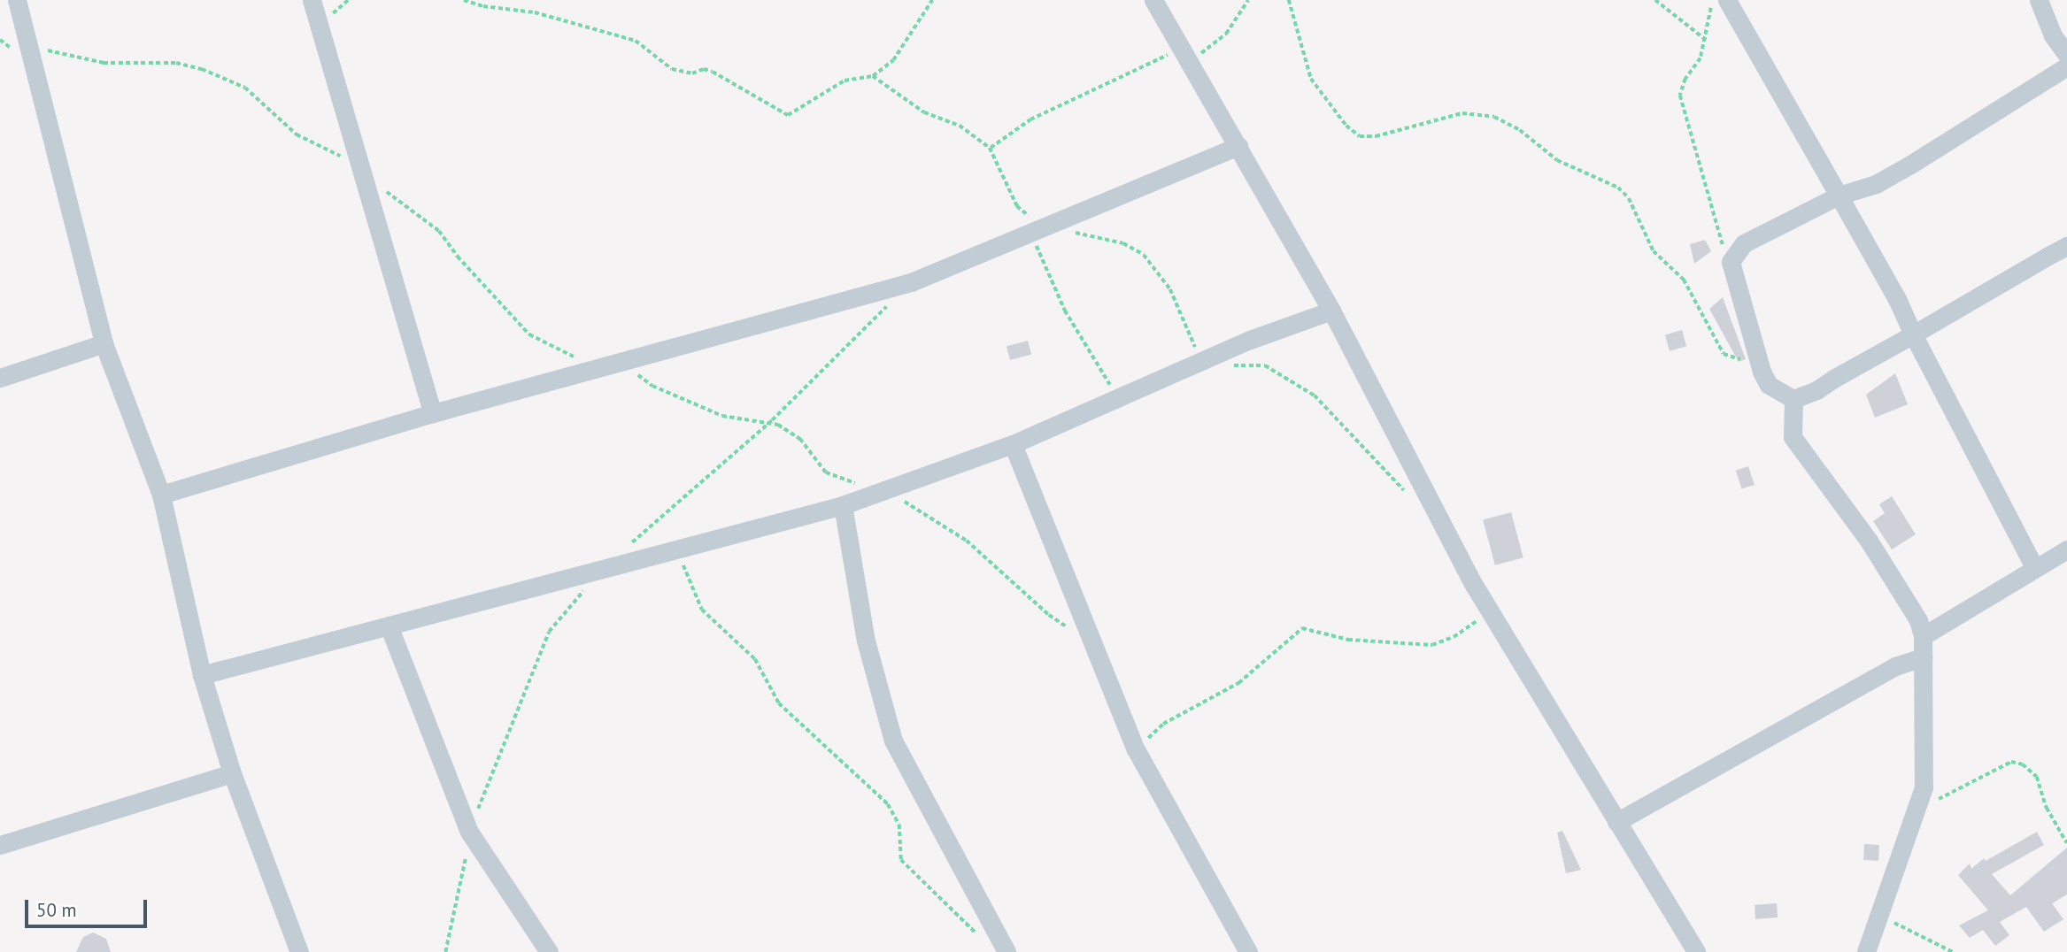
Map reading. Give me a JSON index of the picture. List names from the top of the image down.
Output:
{
  "scale_bar": "50 m"
}
